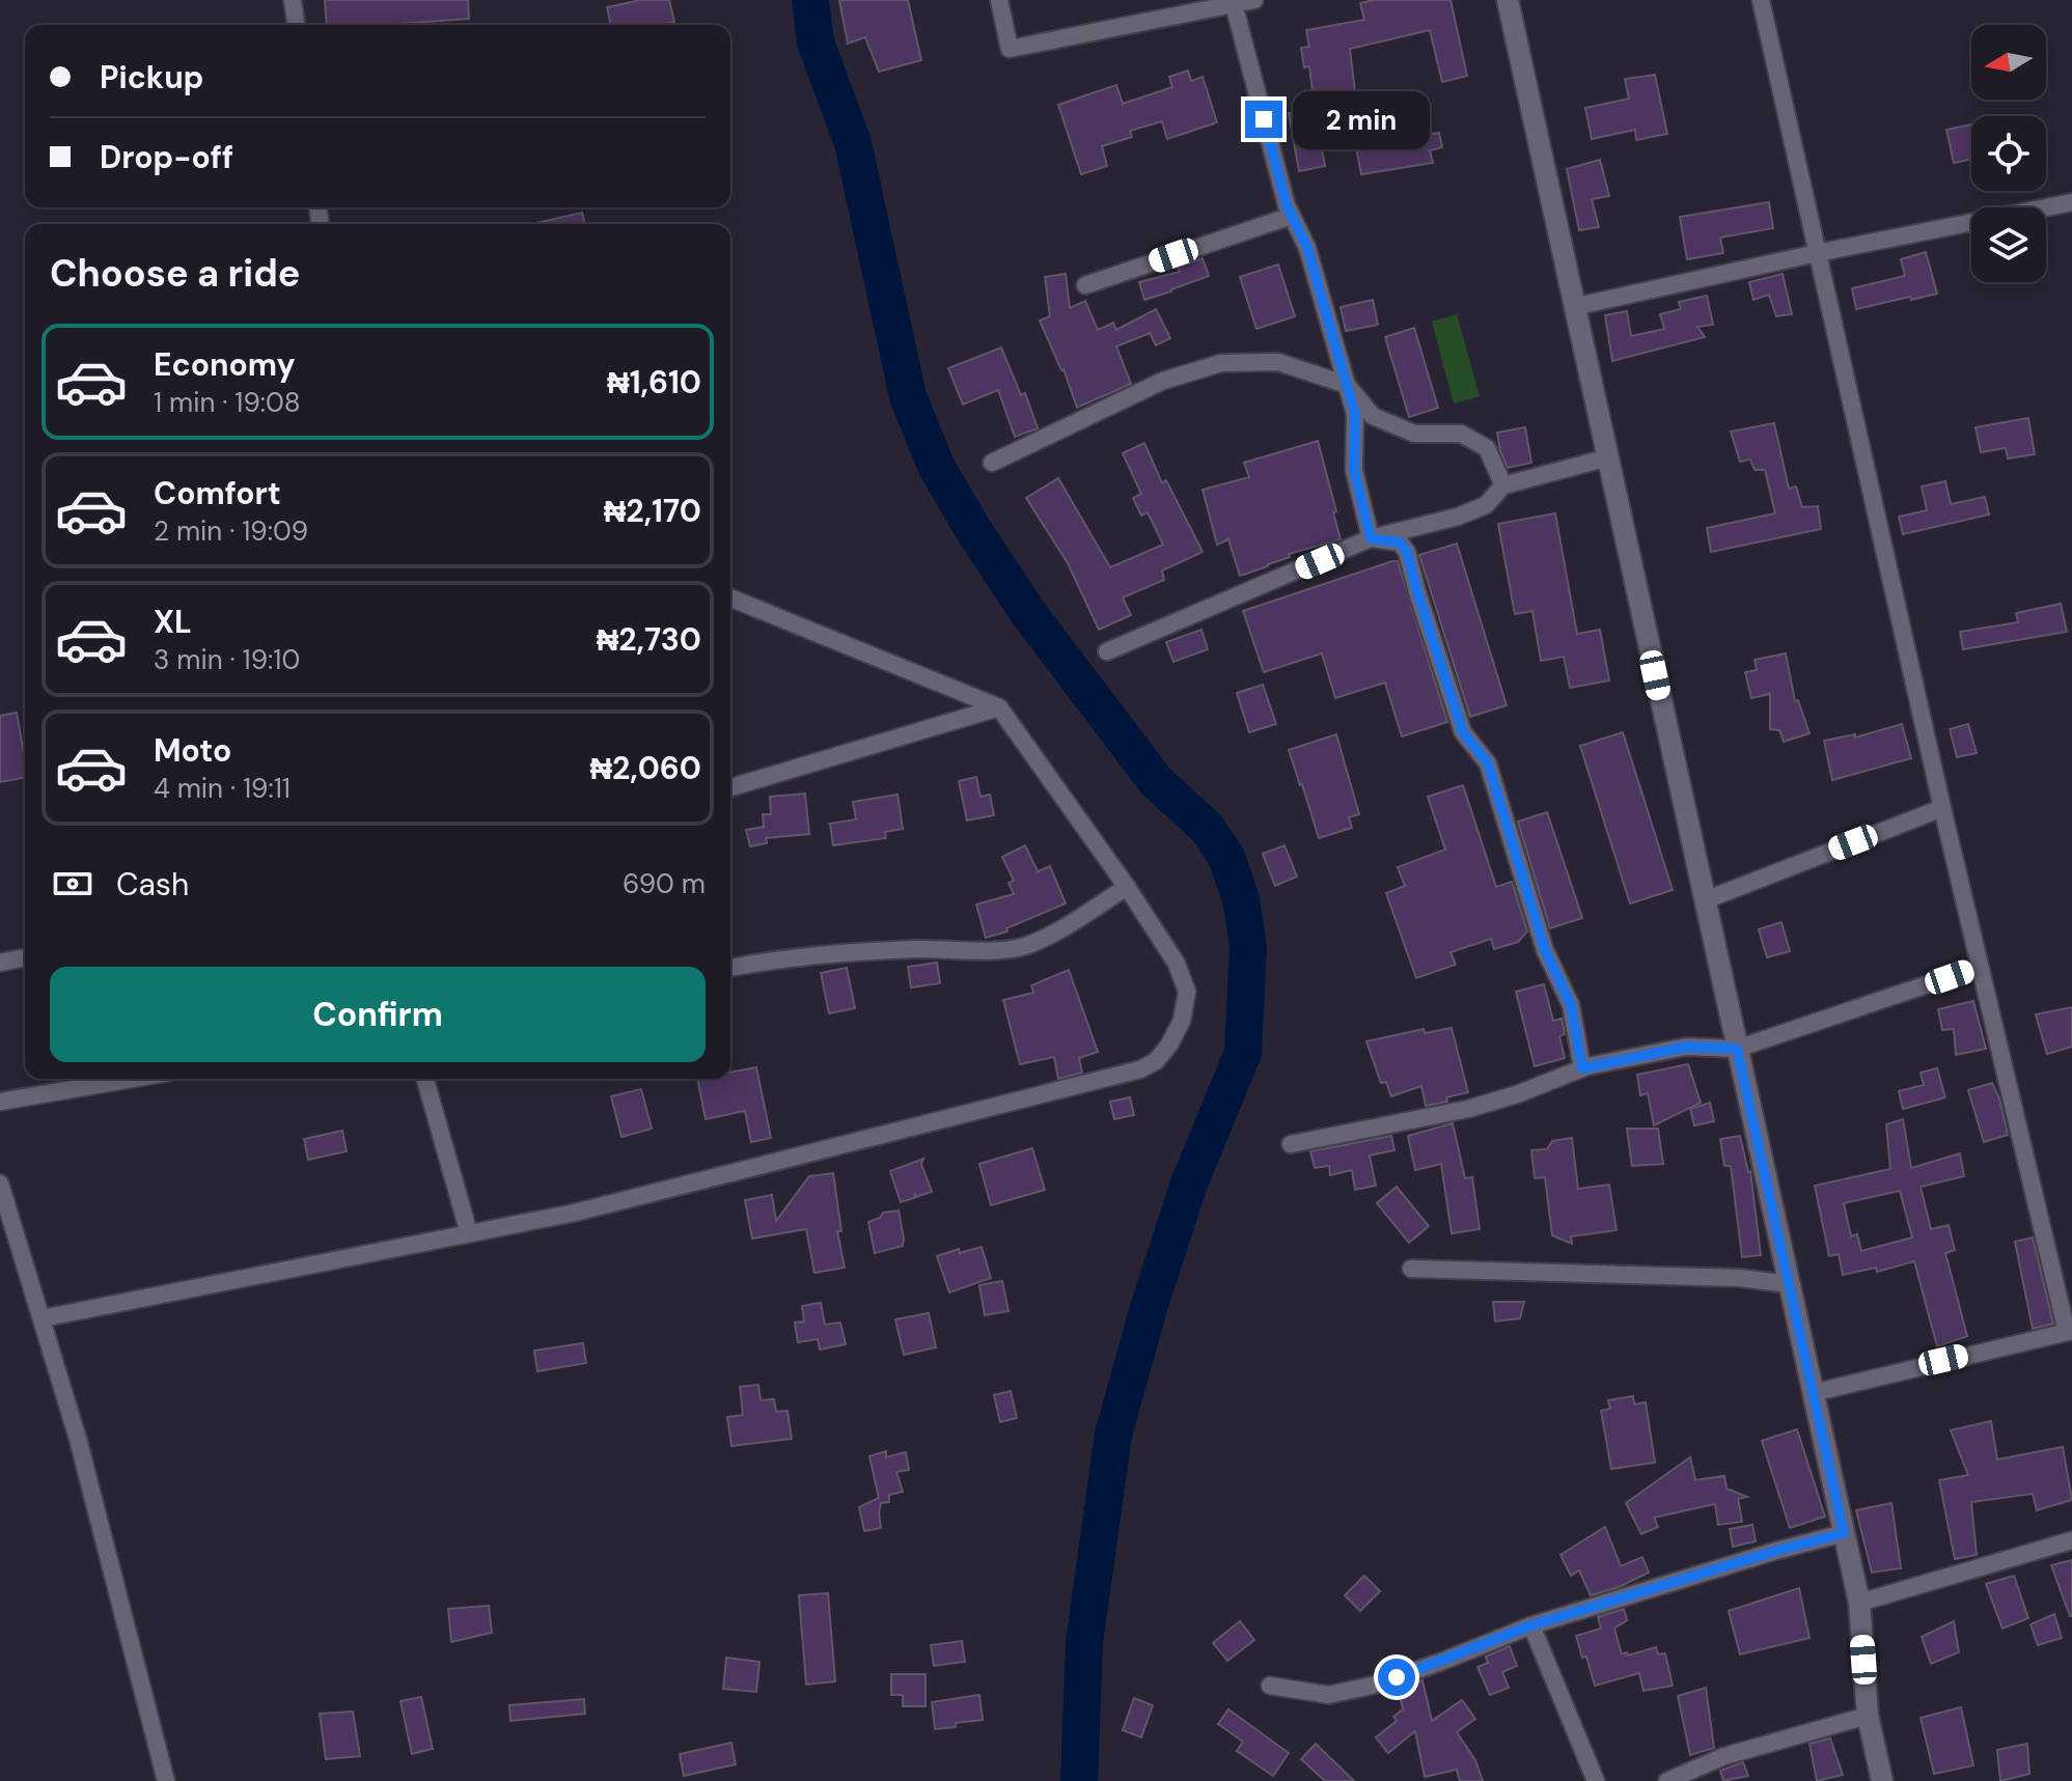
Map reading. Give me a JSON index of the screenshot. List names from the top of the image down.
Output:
{
  "north": "left",
  "page": {
    "banner": ["Pickup", "Drop-off"],
    "bubble": "2 min",
    "heading": "Choose a ride",
    "list": [
      {
        "name": "Economy",
        "note": "1 min · 19:08",
        "value": "₦1,610"
      },
      {
        "name": "Comfort",
        "note": "2 min · 19:09",
        "value": "₦2,170"
      },
      {
        "name": "XL",
        "note": "3 min · 19:10",
        "value": "₦2,730"
      },
      {
        "name": "Moto",
        "note": "4 min · 19:11",
        "value": "₦2,060"
      }
    ],
    "pay": ["Cash", "690 m"],
    "buttons": "Confirm"
  }
}
